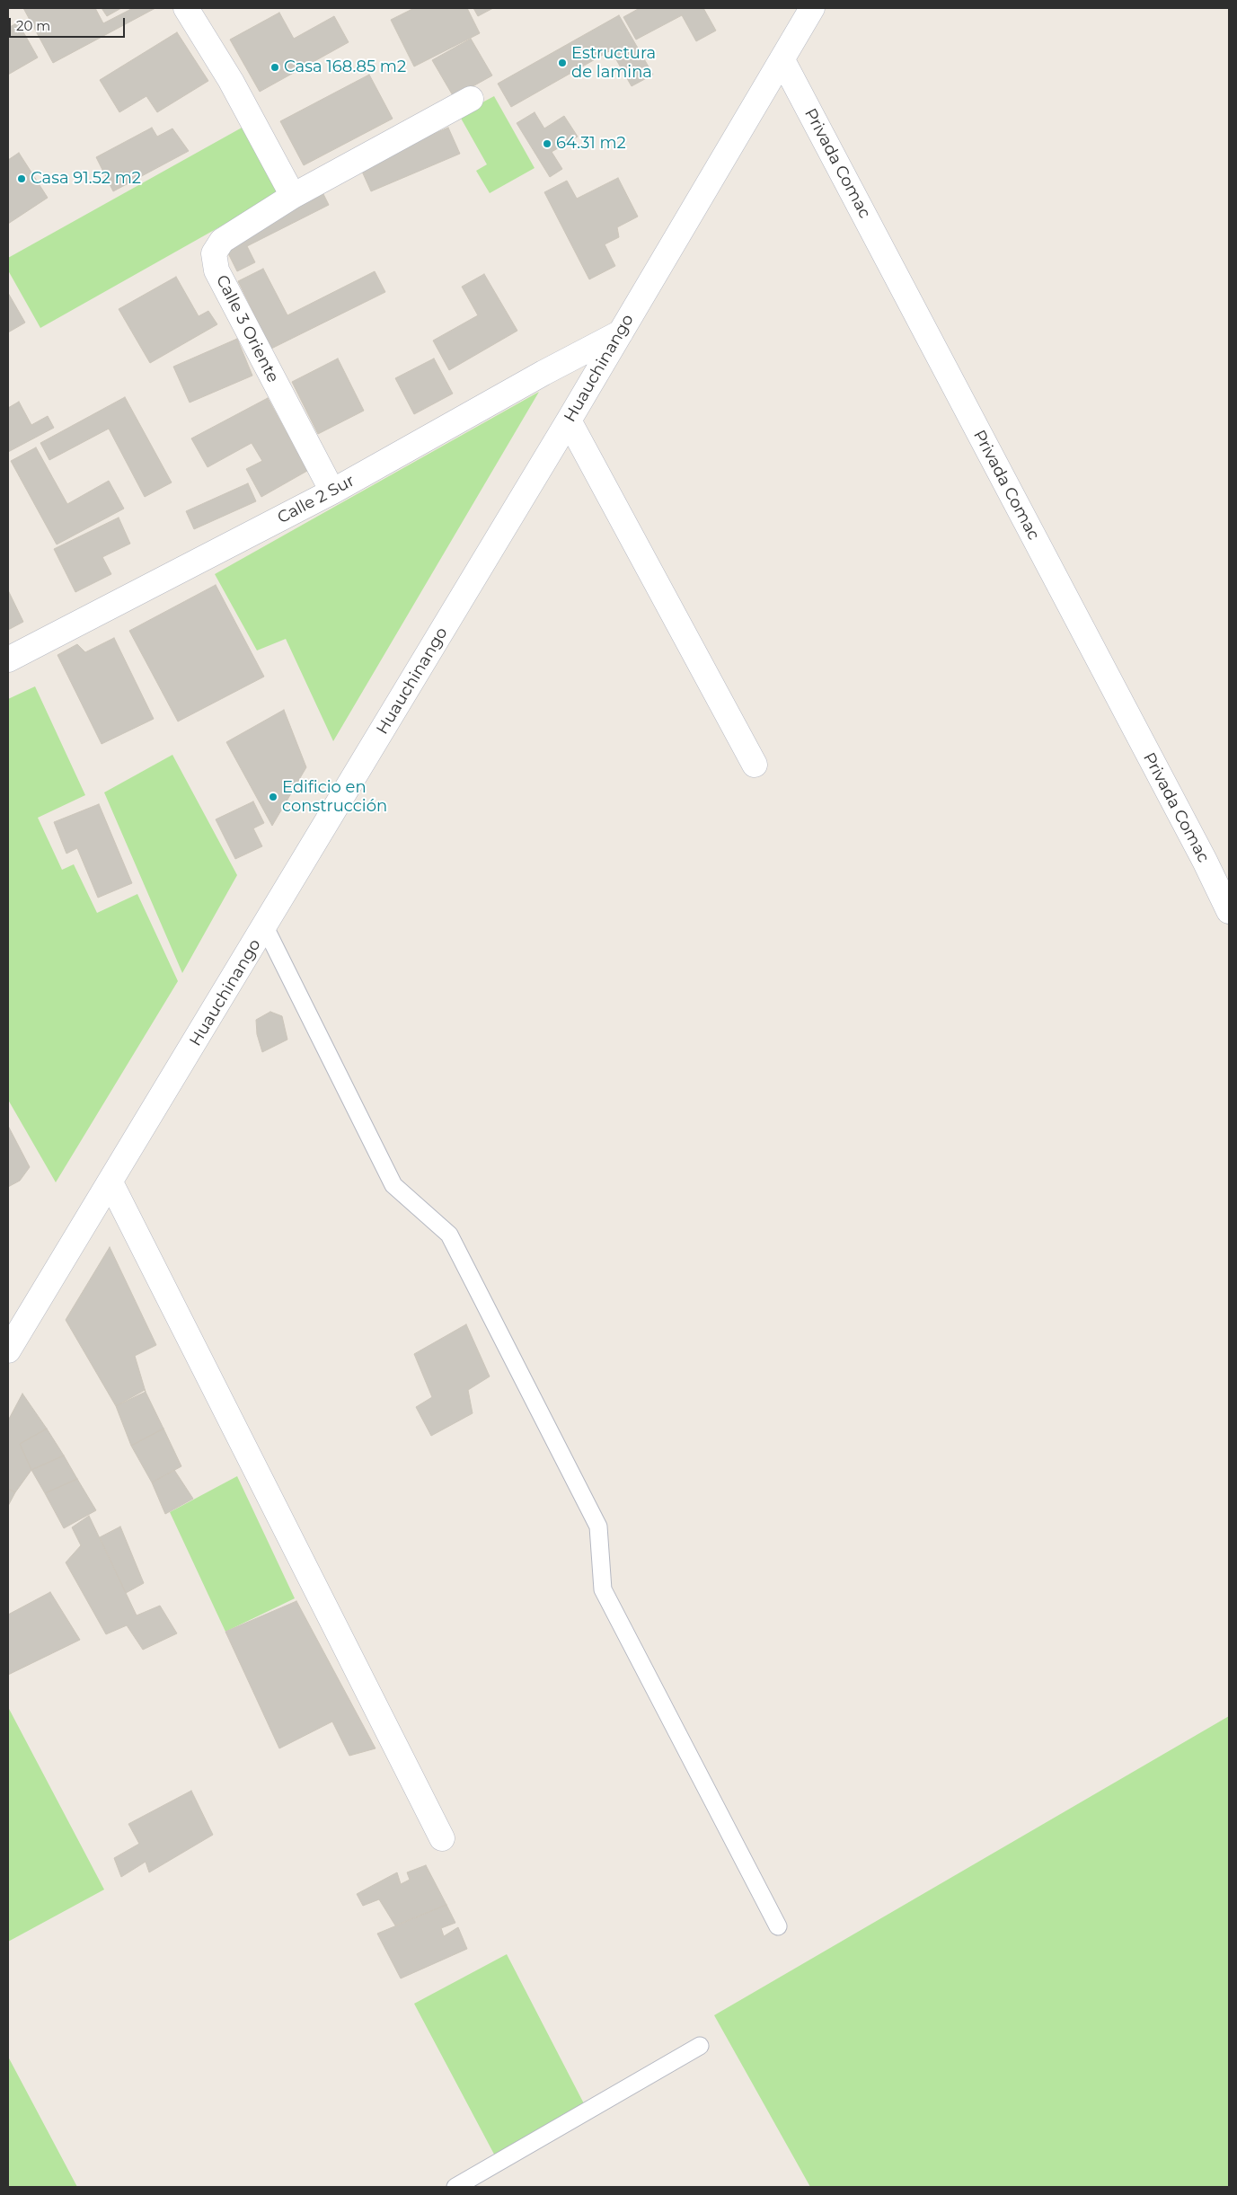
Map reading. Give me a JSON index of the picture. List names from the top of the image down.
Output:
{
  "streets": {
    "street": [
      "Privada Comac",
      "Calle 3 Oriente",
      "Huauchinango",
      "Calle 2 Sur"
    ]
  },
  "crossings": [
    ["Privada Comac", "Huauchinango"],
    ["Calle 3 Oriente", "Calle 2 Sur"],
    ["Huauchinango", "Calle 2 Sur"]
  ],
  "places": [
    "Estructura de lamina",
    "Casa 168.85 m2",
    "64.31 m2",
    "Casa 91.52 m2",
    "Edificio en construcción"
  ],
  "scale_bar": "20 m"
}
